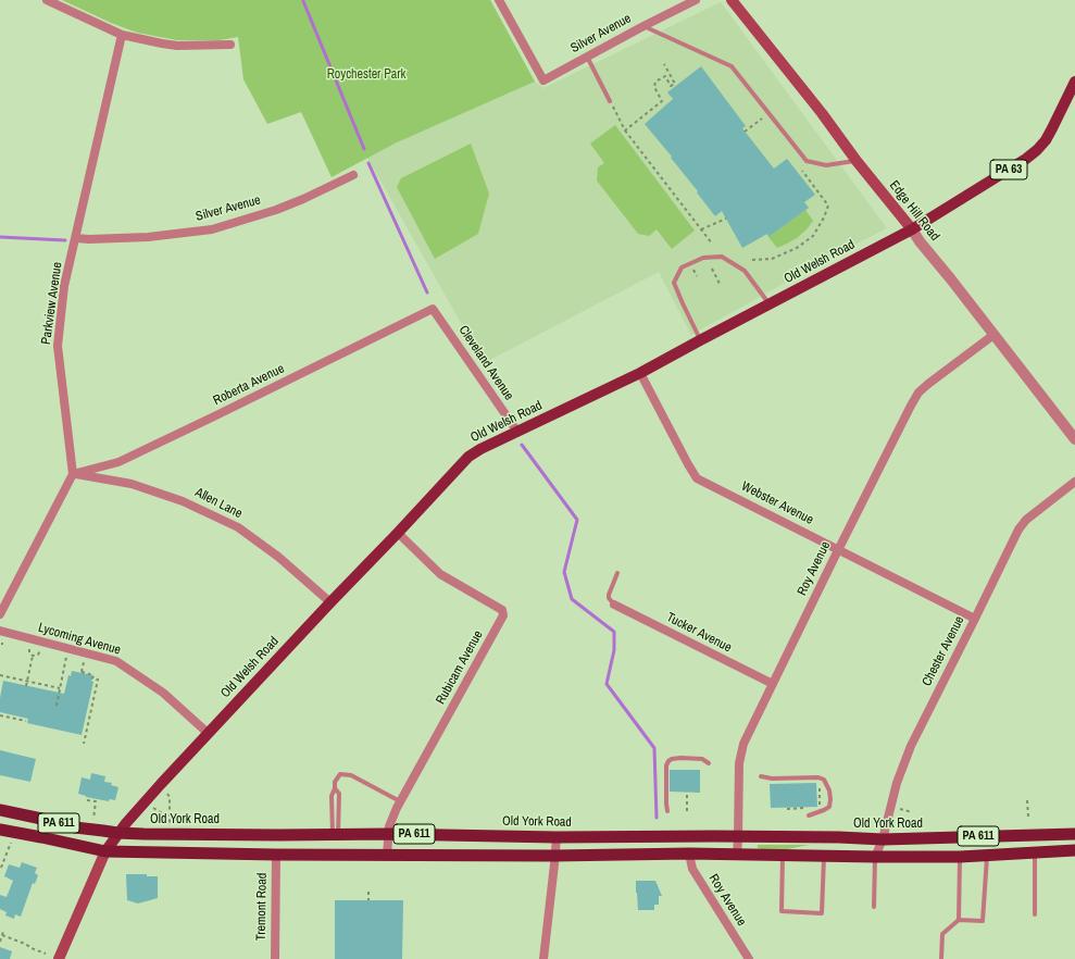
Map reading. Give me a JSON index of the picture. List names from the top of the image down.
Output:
{
  "streets": {
    "highway": ["Old York Road", "PA 611"],
    "main road": ["PA 63", "Edge Hill Road", "Old Welsh Road"],
    "street": [
      "Silver Avenue",
      "Parkview Avenue",
      "Cleveland Avenue",
      "Roberta Avenue",
      "Allen Lane",
      "Webster Avenue",
      "Roy Avenue",
      "Tucker Avenue",
      "Lycoming Avenue",
      "Chester Avenue",
      "Rubicam Avenue",
      "Tremont Road"
    ]
  },
  "crossings": [
    ["Silver Avenue", "Parkview Avenue"],
    ["Edge Hill Road", "Old Welsh Road"],
    ["Edge Hill Road", "Roy Avenue"],
    ["Old Welsh Road", "Cleveland Avenue"],
    ["Old Welsh Road", "Allen Lane"],
    ["Old Welsh Road", "Webster Avenue"],
    ["Old Welsh Road", "Lycoming Avenue"],
    ["Old Welsh Road", "Rubicam Avenue"],
    ["Old Welsh Road", "Old York Road"],
    ["Old Welsh Road", "PA 611"],
    ["Parkview Avenue", "Roberta Avenue"],
    ["Parkview Avenue", "Allen Lane"],
    ["Cleveland Avenue", "Roberta Avenue"],
    ["Roberta Avenue", "Allen Lane"],
    ["Webster Avenue", "Roy Avenue"],
    ["Webster Avenue", "Chester Avenue"],
    ["Roy Avenue", "Tucker Avenue"],
    ["Roy Avenue", "Old York Road"],
    ["Roy Avenue", "PA 611"],
    ["Chester Avenue", "Old York Road"],
    ["Chester Avenue", "PA 611"],
    ["Rubicam Avenue", "Old York Road"],
    ["Rubicam Avenue", "PA 611"],
    ["PA 611", "Tremont Road"]
  ],
  "parks": ["Roychester Park"]
}
